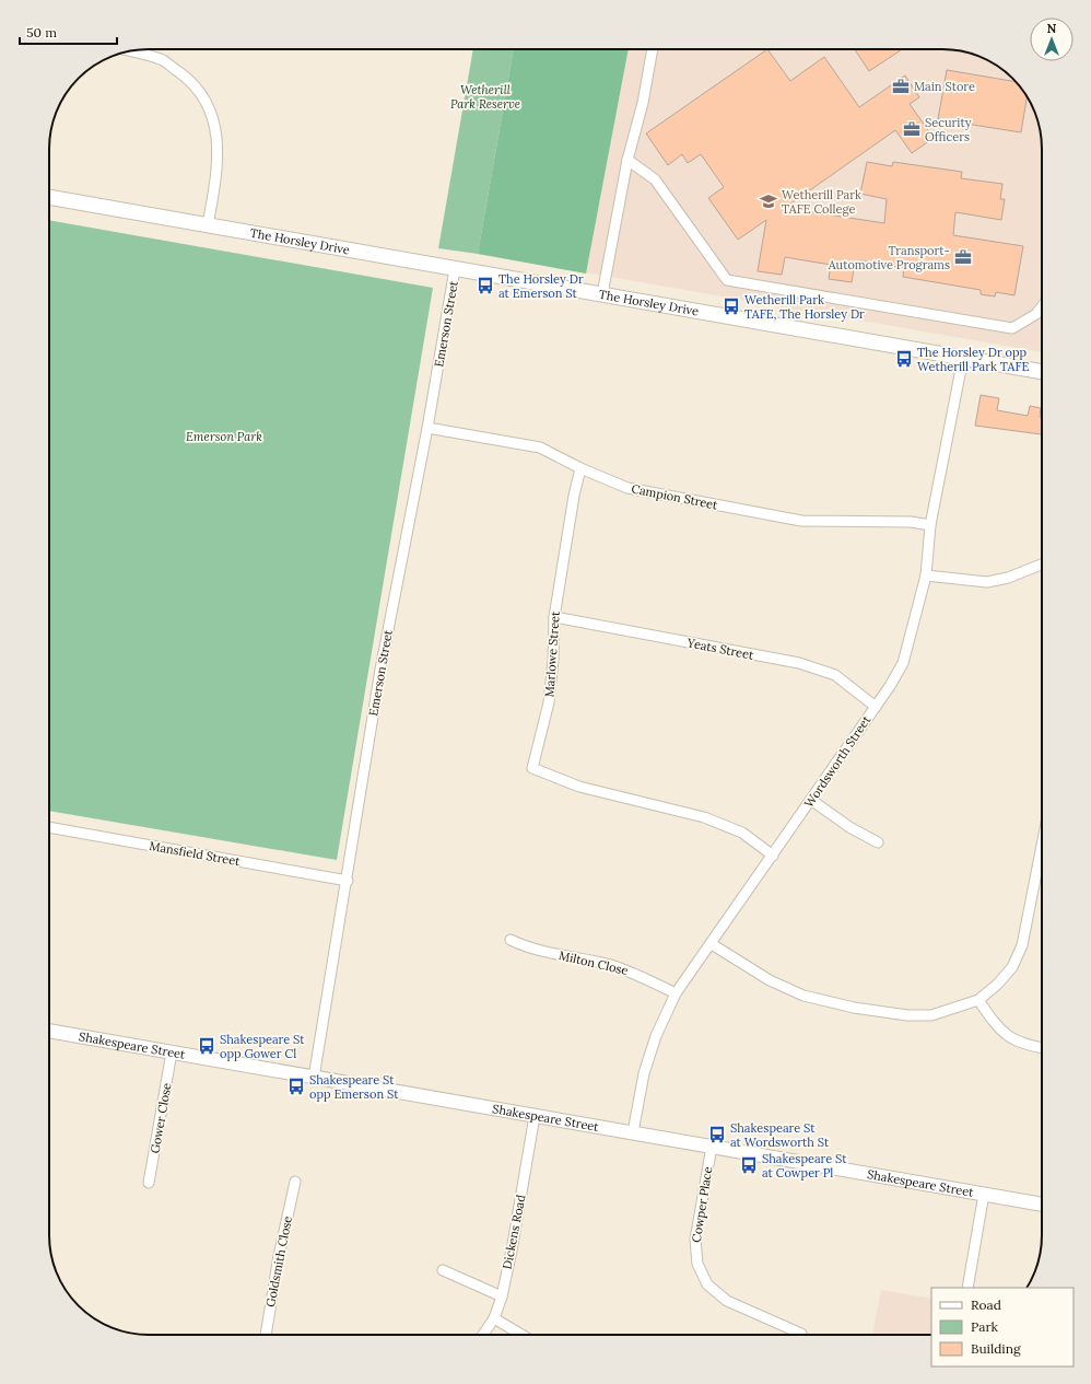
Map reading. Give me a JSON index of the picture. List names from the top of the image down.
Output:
{
  "streets": {
    "main road": ["The Horsley Drive"],
    "street": [
      "Emerson Street",
      "Campion Street",
      "Yeats Street",
      "Marlowe Street",
      "Wordsworth Street",
      "Mansfield Street",
      "Milton Close",
      "Shakespeare Street",
      "Gower Close",
      "Cowper Place",
      "Dickens Road",
      "Goldsmith Close"
    ]
  },
  "crossings": [
    ["The Horsley Drive", "Emerson Street"],
    ["The Horsley Drive", "Wordsworth Street"],
    ["Emerson Street", "Campion Street"],
    ["Emerson Street", "Mansfield Street"],
    ["Emerson Street", "Shakespeare Street"],
    ["Campion Street", "Marlowe Street"],
    ["Campion Street", "Wordsworth Street"],
    ["Yeats Street", "Marlowe Street"],
    ["Yeats Street", "Wordsworth Street"],
    ["Marlowe Street", "Wordsworth Street"],
    ["Wordsworth Street", "Milton Close"],
    ["Wordsworth Street", "Shakespeare Street"],
    ["Shakespeare Street", "Gower Close"],
    ["Shakespeare Street", "Cowper Place"],
    ["Shakespeare Street", "Dickens Road"]
  ],
  "parks": ["Wetherill Park Reserve", "Emerson Park"],
  "places": {
    "office": ["Main Store", "Security Officers", "Transport- Automotive Programs"],
    "school or university": ["Wetherill Park TAFE College"],
    "bus stop": [
      "The Horsley Dr at Emerson St",
      "Wetherill Park TAFE, The Horsley Dr",
      "The Horsley Dr opp Wetherill Park TAFE",
      "Shakespeare St opp Gower Cl",
      "Shakespeare St opp Emerson St",
      "Shakespeare St at Wordsworth St",
      "Shakespeare St at Cowper Pl"
    ]
  },
  "legend": ["Road", "Park", "Building"],
  "scale_bar": "50 m",
  "north": "top"
}
